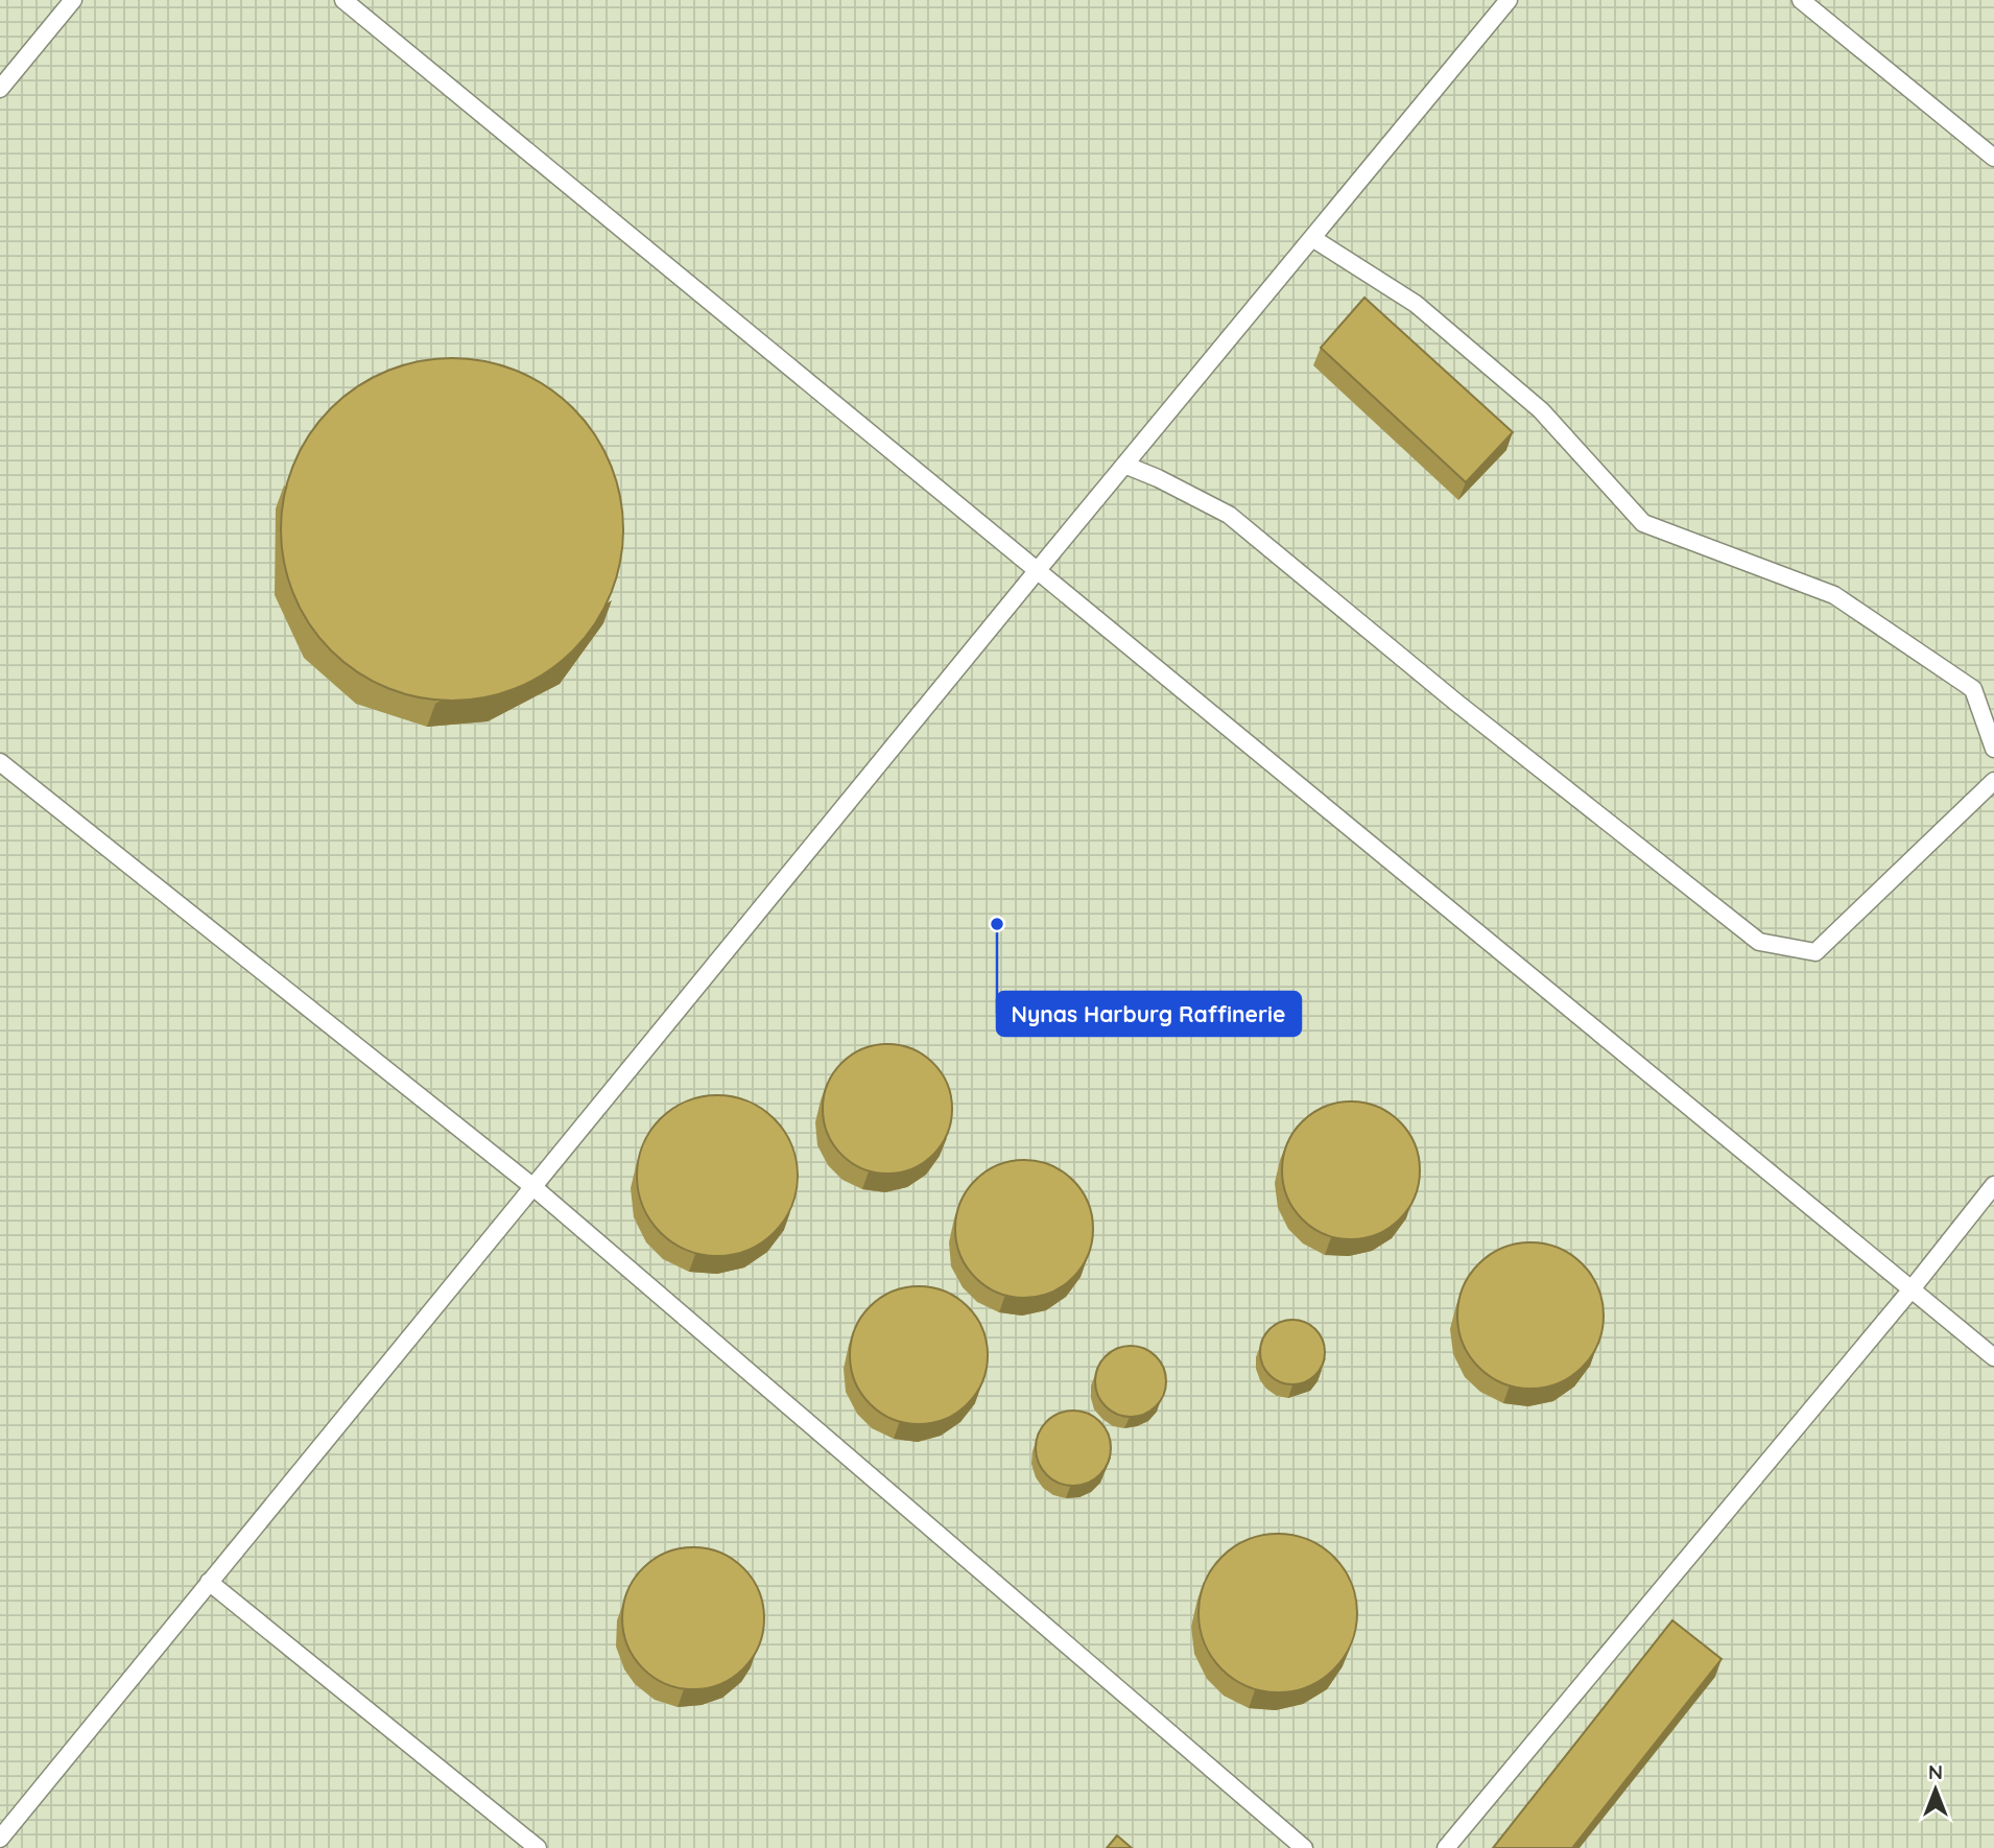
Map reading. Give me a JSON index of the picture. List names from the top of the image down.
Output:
{
  "places": ["Nynas Harburg Raffinerie"],
  "north": "top"
}
